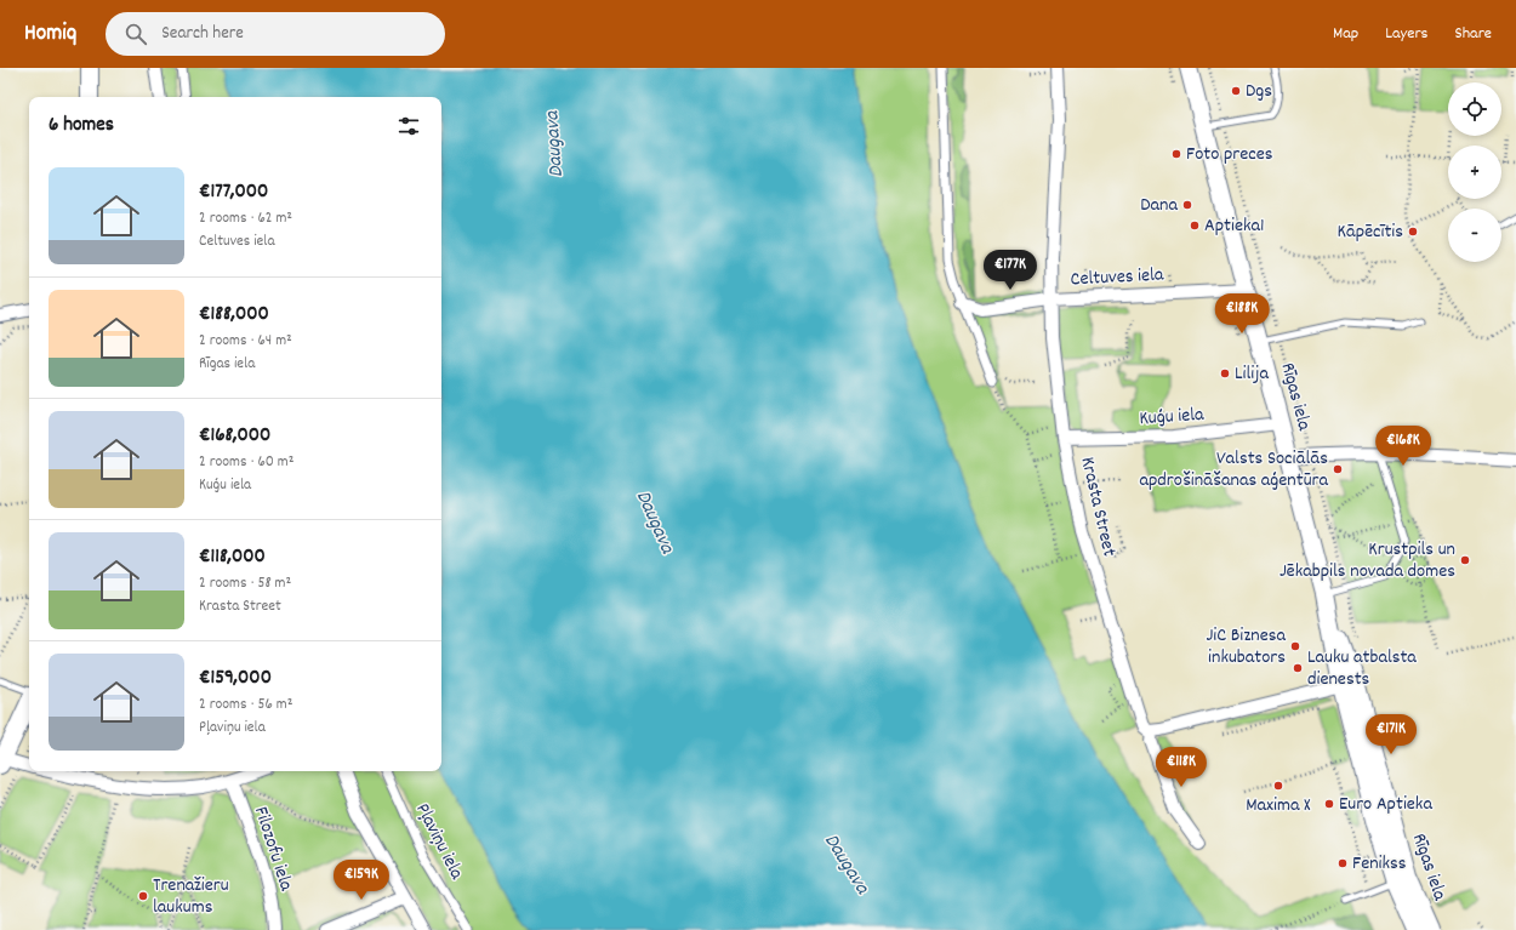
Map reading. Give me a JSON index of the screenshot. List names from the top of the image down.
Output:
{
  "streets": {
    "main road": ["Rīgas iela"],
    "street": [
      "Celtuves iela",
      "Kuģu iela",
      "Krasta Street",
      "Pļaviņu iela",
      "Filozofu iela"
    ]
  },
  "crossings": [
    ["Celtuves iela", "Rīgas iela"],
    ["Celtuves iela", "Krasta Street"],
    ["Rīgas iela", "Kuģu iela"],
    ["Kuģu iela", "Krasta Street"]
  ],
  "water": ["Daugava"],
  "places": [
    "Dgs",
    "Foto preces",
    "Dana",
    "Aptieka1",
    "Kāpēcītis",
    "Lilija",
    "Valsts Sociālās apdrošināšanas aģentūra",
    "Krustpils un Jēkabpils novada domes",
    "JiC Biznesa inkubators",
    "Lauku atbalsta dienests",
    "Maxima X",
    "Euro Aptieka",
    "Fenikss",
    "Trenažieru laukums"
  ],
  "page": {
    "header": "Homiq",
    "search": "Search here",
    "nav": ["Map", "Layers", "Share"],
    "map_buttons": ["+", "−"],
    "heading": "6 homes",
    "list": [
      {
        "name": "€177,000",
        "note": "2 rooms · 62 m² · Celtuves iela"
      },
      {
        "name": "€188,000",
        "note": "2 rooms · 64 m² · Rīgas iela"
      },
      {
        "name": "€168,000",
        "note": "2 rooms · 60 m² · Kuģu iela"
      },
      {
        "name": "€118,000",
        "note": "2 rooms · 58 m² · Krasta Street"
      },
      {
        "name": "€159,000",
        "note": "2 rooms · 56 m² · Pļaviņu iela"
      }
    ],
    "price": [
      "€177K",
      "€188K",
      "€168K",
      "€171K",
      "€118K",
      "€159K"
    ]
  }
}
